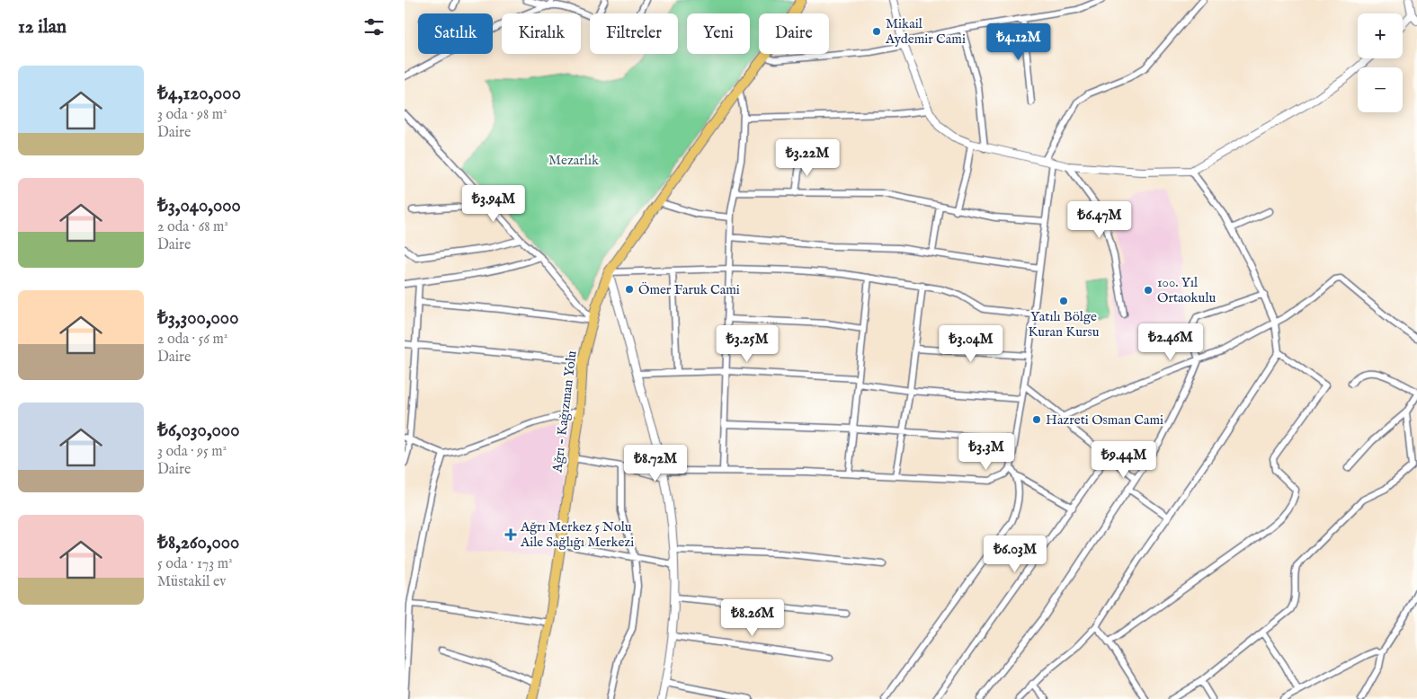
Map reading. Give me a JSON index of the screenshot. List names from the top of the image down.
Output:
{
  "streets": {
    "main road": ["Ağrı - Kağızman Yolu"]
  },
  "parks": ["Mezarlık"],
  "places": {
    "other": [
      "Mikail Aydemir Cami",
      "Ömer Faruk Cami",
      "100. Yıl Ortaokulu",
      "Yatılı Bölge Kuran Kursu",
      "Hazreti Osman Cami"
    ],
    "health": ["Ağrı Merkez 5 Nolu Aile Sağlığı Merkezi"]
  },
  "page": {
    "heading": "12 ilan",
    "map_buttons": ["+", "−"],
    "chip": [
      "Satılık",
      "Kiralık",
      "Filtreler",
      "Yeni",
      "Daire"
    ],
    "price": [
      "₺4.12M",
      "₺3.22M",
      "₺3.94M",
      "₺6.47M",
      "₺2.46M",
      "₺3.25M",
      "₺3.04M",
      "₺3.3M",
      "₺9.44M",
      "₺8.72M",
      "₺6.03M",
      "₺8.26M"
    ],
    "list": [
      {
        "name": "₺4,120,000",
        "note": "3 oda · 98 m² · Daire"
      },
      {
        "name": "₺3,040,000",
        "note": "2 oda · 68 m² · Daire"
      },
      {
        "name": "₺3,300,000",
        "note": "2 oda · 56 m² · Daire"
      },
      {
        "name": "₺6,030,000",
        "note": "3 oda · 95 m² · Daire"
      },
      {
        "name": "₺8,260,000",
        "note": "5 oda · 173 m² · Müstakil ev"
      }
    ]
  }
}
